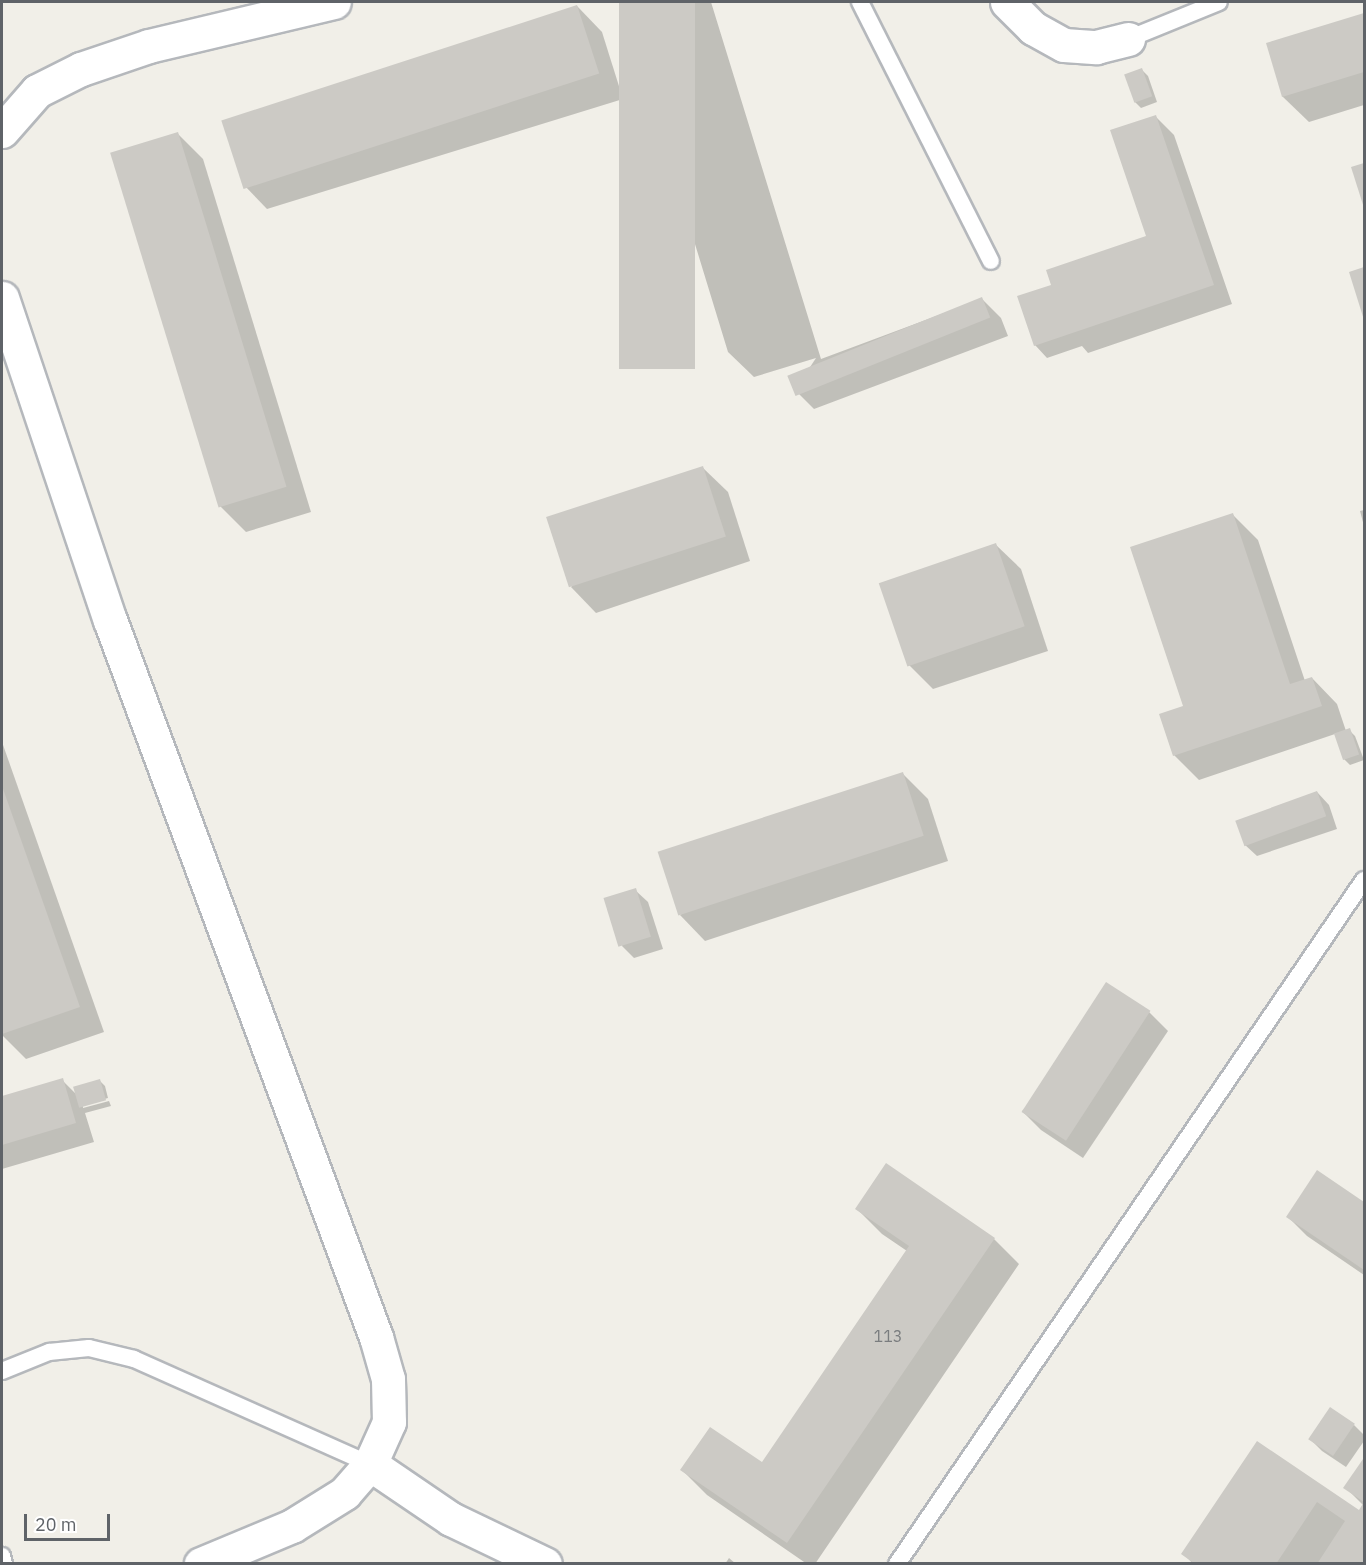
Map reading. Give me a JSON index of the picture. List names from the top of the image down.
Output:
{
  "house_numbers": ["113"],
  "scale_bar": "20 m"
}
